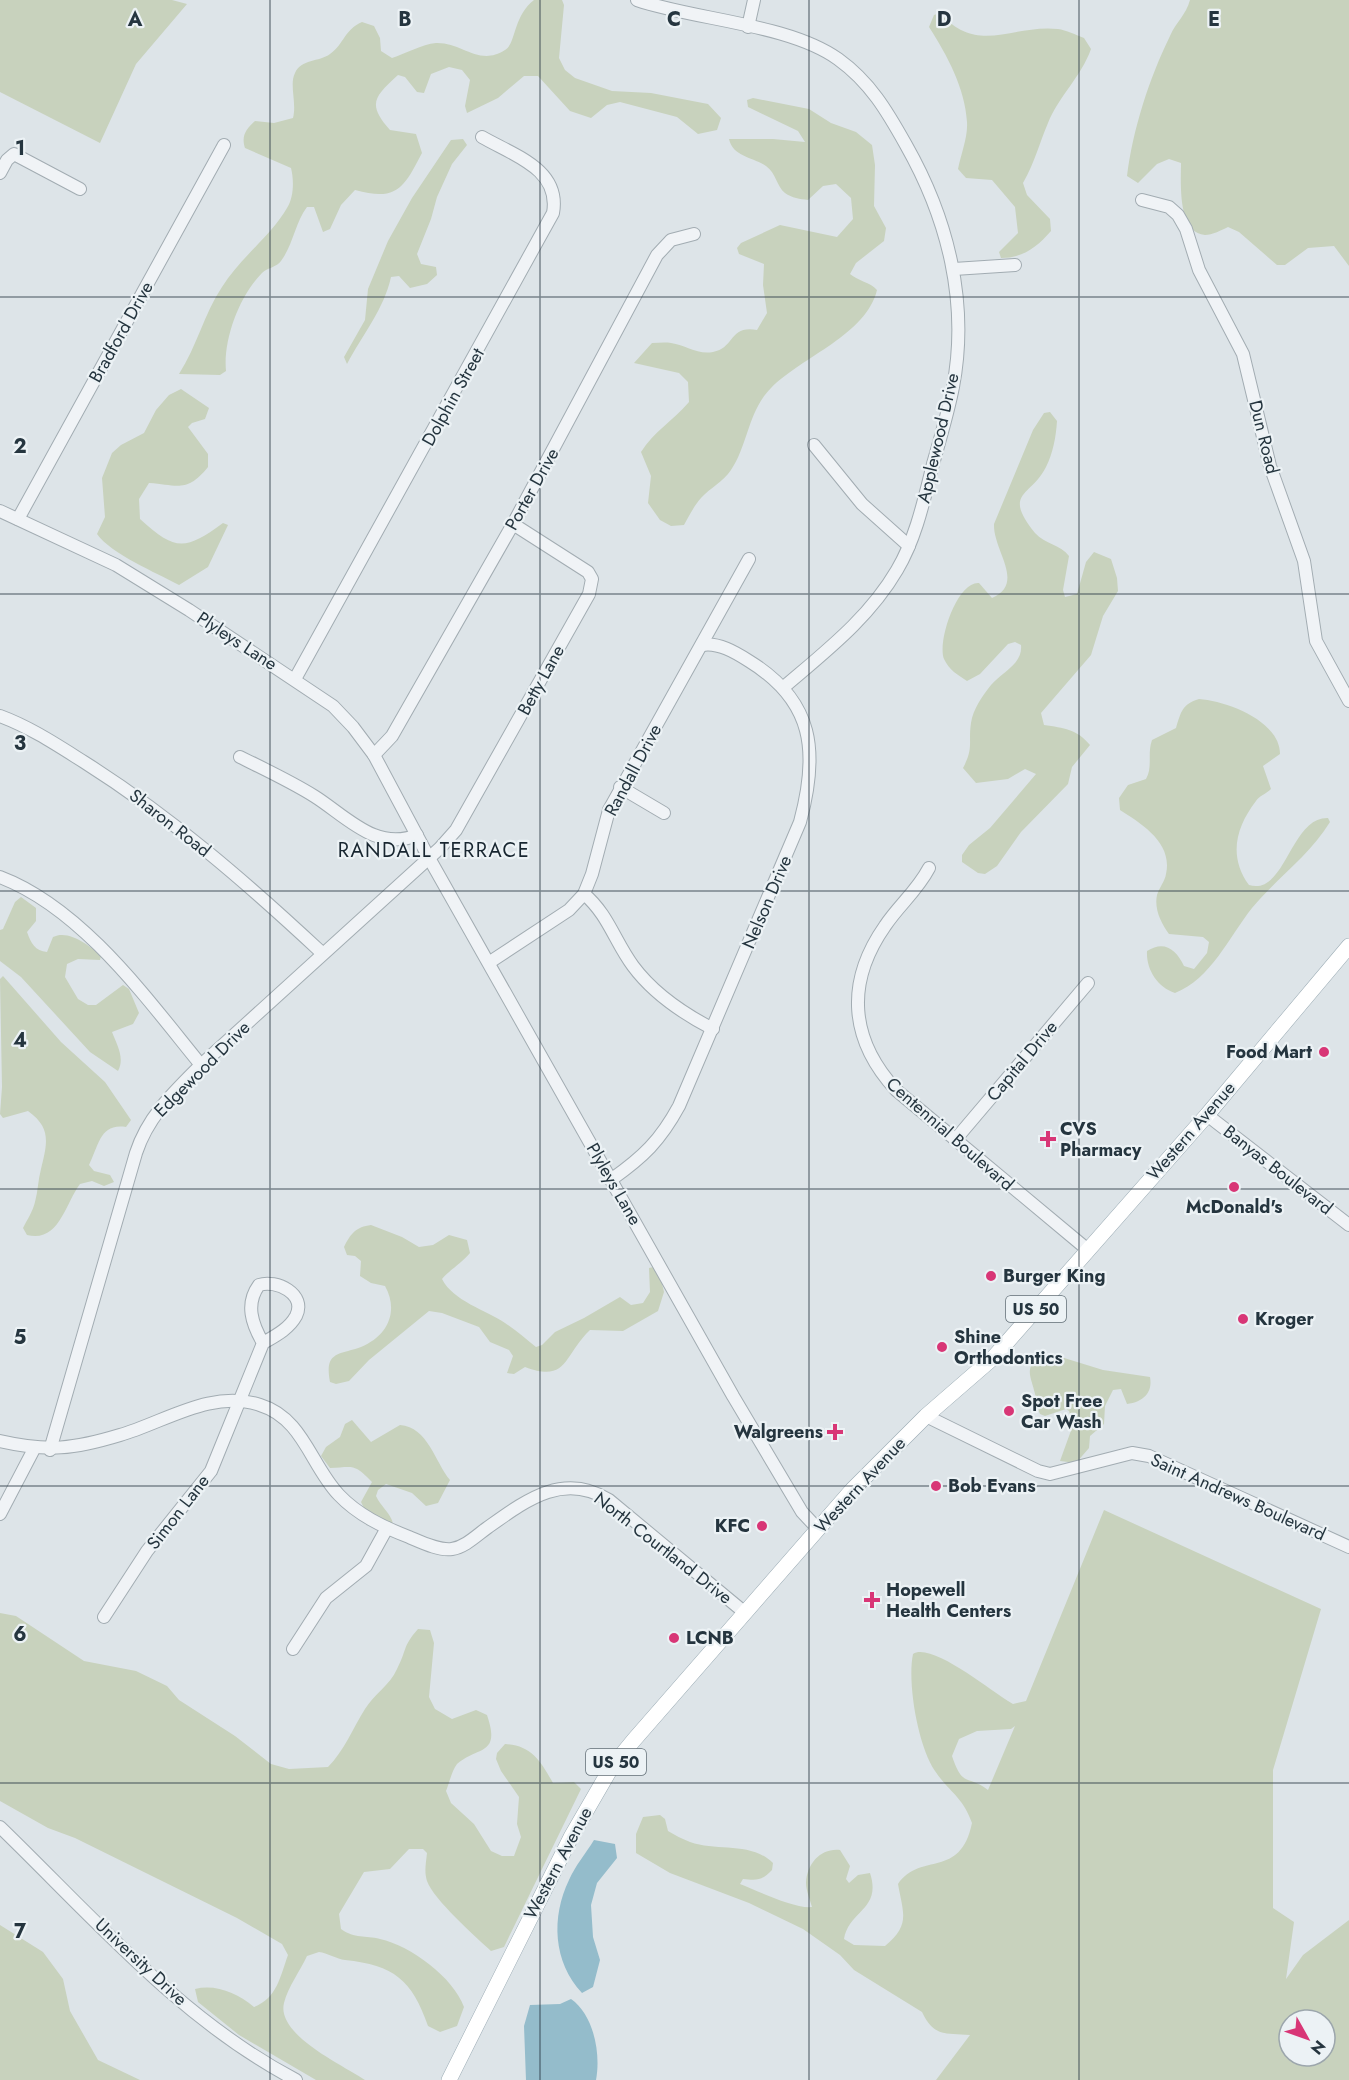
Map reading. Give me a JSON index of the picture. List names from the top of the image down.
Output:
{
  "streets": {
    "main road": ["Western Avenue", "US 50"],
    "street": [
      "Bradford Drive",
      "Dolphin Street",
      "Dun Road",
      "Applewood Drive",
      "Porter Drive",
      "Plyleys Lane",
      "Betty Lane",
      "Randall Drive",
      "Sharon Road",
      "Nelson Drive",
      "Capital Drive",
      "Edgewood Drive",
      "Centennial Boulevard",
      "Banyas Boulevard",
      "Saint Andrews Boulevard",
      "Simon Lane",
      "North Courtland Drive",
      "University Drive"
    ]
  },
  "crossings": [
    ["Bradford Drive", "Plyleys Lane"],
    ["Dolphin Street", "Plyleys Lane"],
    ["Applewood Drive", "Nelson Drive"],
    ["Porter Drive", "Plyleys Lane"],
    ["Porter Drive", "Betty Lane"],
    ["Plyleys Lane", "Betty Lane"],
    ["Plyleys Lane", "Randall Drive"],
    ["Plyleys Lane", "Nelson Drive"],
    ["Plyleys Lane", "Edgewood Drive"],
    ["Plyleys Lane", "Western Avenue"],
    ["Betty Lane", "Edgewood Drive"],
    ["Randall Drive", "Nelson Drive"],
    ["Sharon Road", "Edgewood Drive"],
    ["Capital Drive", "Centennial Boulevard"],
    ["Edgewood Drive", "North Courtland Drive"],
    ["Western Avenue", "Centennial Boulevard"],
    ["Western Avenue", "Banyas Boulevard"],
    ["Western Avenue", "Saint Andrews Boulevard"],
    ["Western Avenue", "North Courtland Drive"],
    ["Simon Lane", "North Courtland Drive"]
  ],
  "districts": ["RANDALL TERRACE"],
  "places": {
    "other": [
      "Food Mart",
      "McDonald's",
      "Burger King",
      "Kroger",
      "Shine Orthodontics",
      "Spot Free Car Wash",
      "Bob Evans",
      "KFC",
      "LCNB"
    ],
    "health": ["CVS Pharmacy", "Walgreens", "Hopewell Health Centers"]
  },
  "north": "bottom right",
  "grid": {
    "columns": [
      "A",
      "B",
      "C",
      "D",
      "E"
    ],
    "rows": [
      "1",
      "2",
      "3",
      "4",
      "5",
      "6",
      "7"
    ]
  }
}
